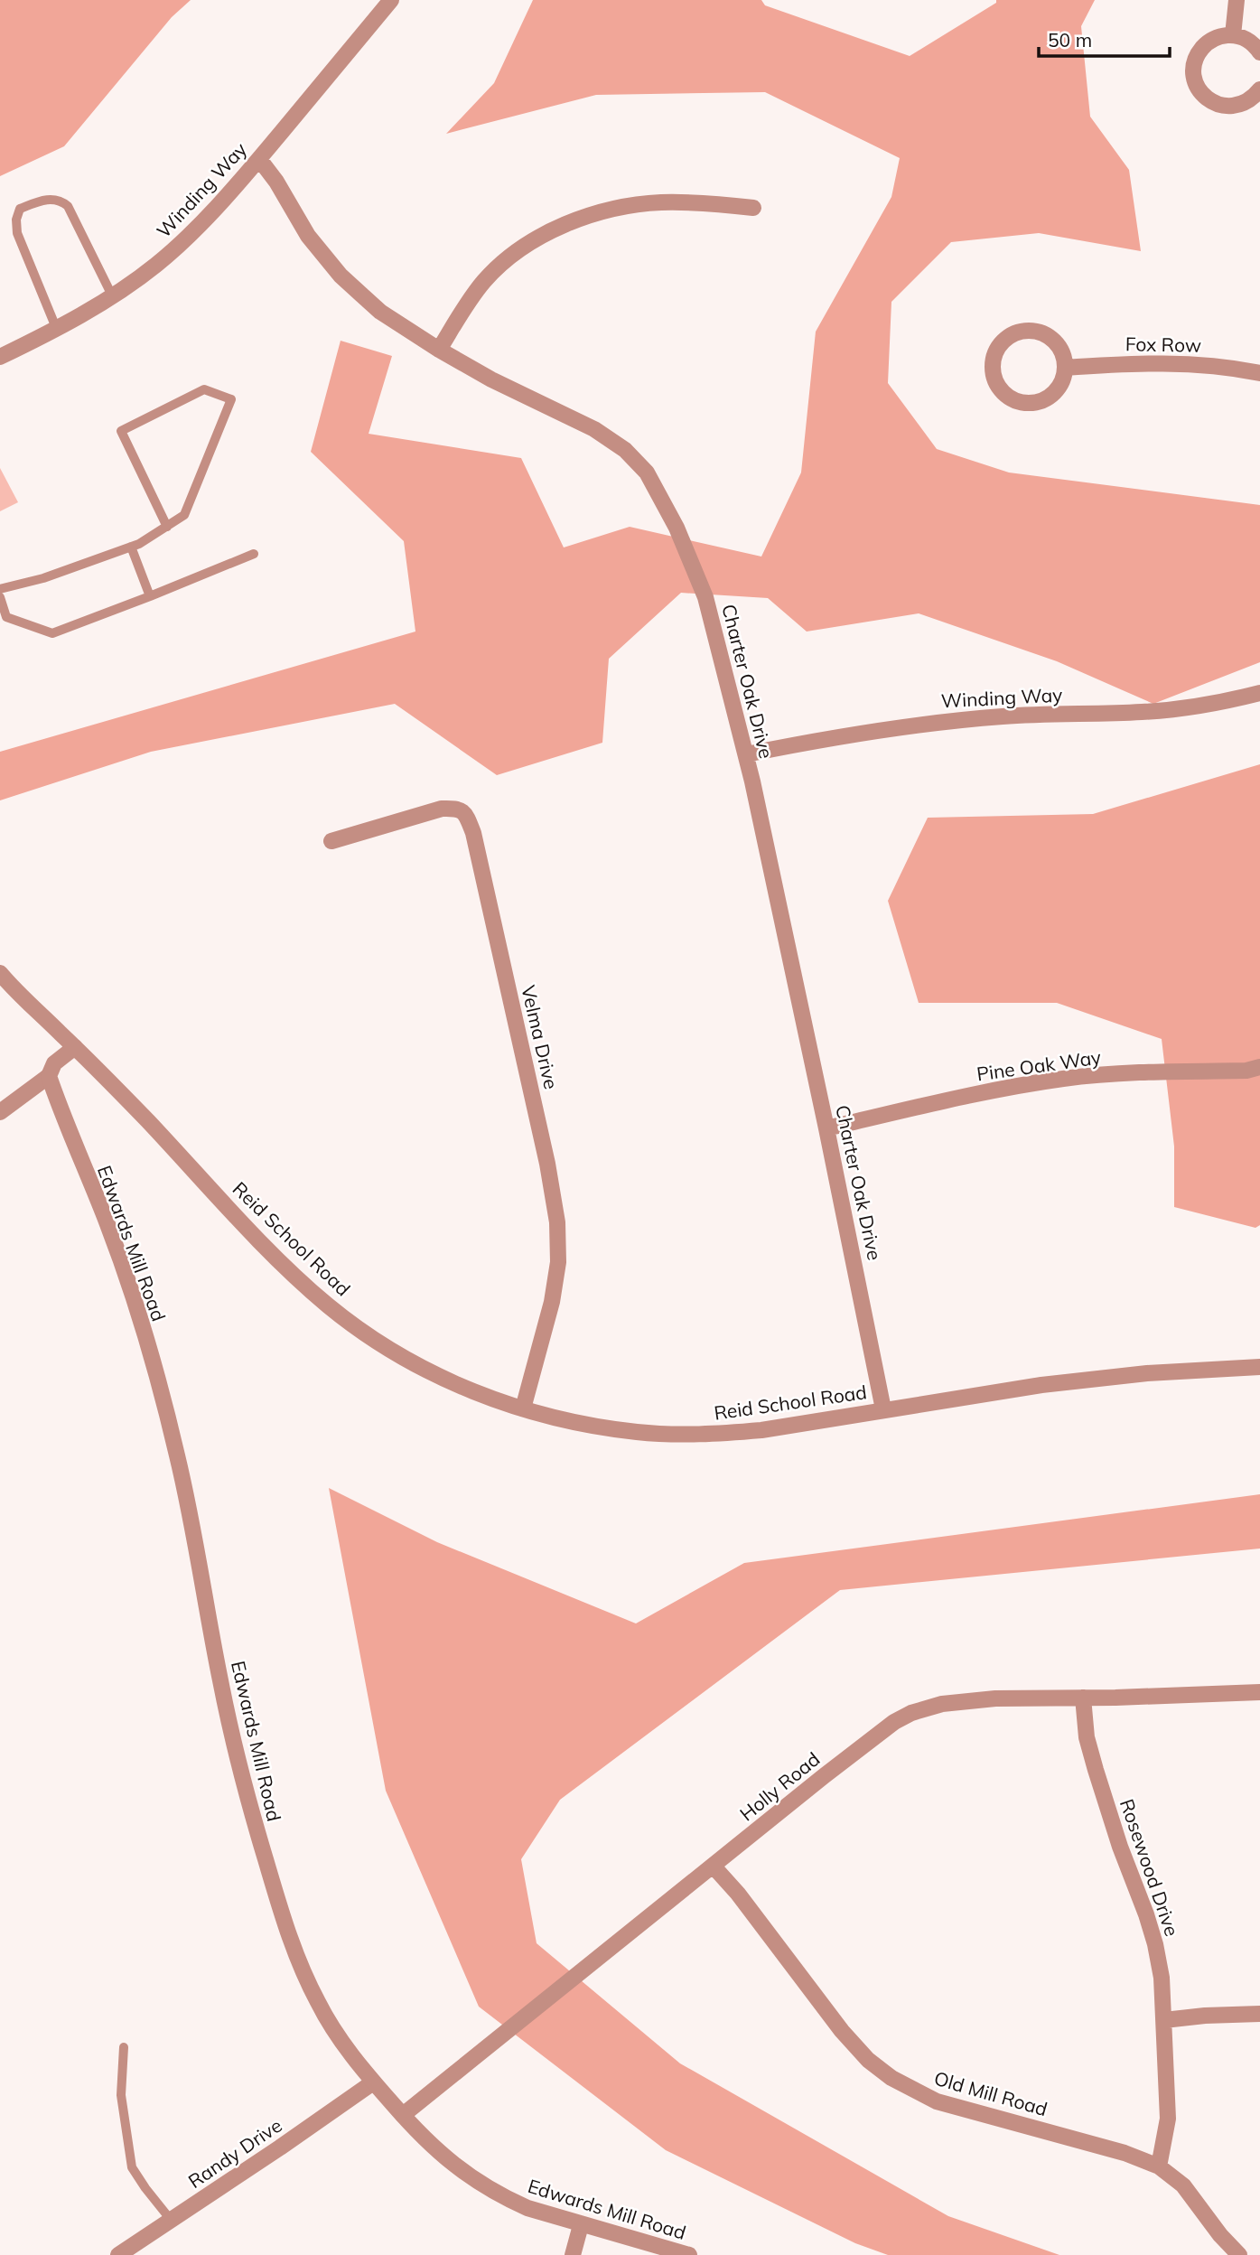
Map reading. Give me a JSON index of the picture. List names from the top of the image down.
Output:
{
  "streets": {
    "street": [
      "Winding Way",
      "Fox Row",
      "Charter Oak Drive",
      "Velma Drive",
      "Pine Oak Way",
      "Reid School Road",
      "Edwards Mill Road",
      "Holly Road",
      "Rosewood Drive",
      "Old Mill Road",
      "Randy Drive"
    ]
  },
  "crossings": [
    ["Winding Way", "Charter Oak Drive"],
    ["Charter Oak Drive", "Pine Oak Way"],
    ["Charter Oak Drive", "Reid School Road"],
    ["Velma Drive", "Reid School Road"],
    ["Edwards Mill Road", "Holly Road"],
    ["Edwards Mill Road", "Randy Drive"],
    ["Holly Road", "Rosewood Drive"],
    ["Holly Road", "Old Mill Road"],
    ["Rosewood Drive", "Old Mill Road"]
  ],
  "scale_bar": "50 m"
}
